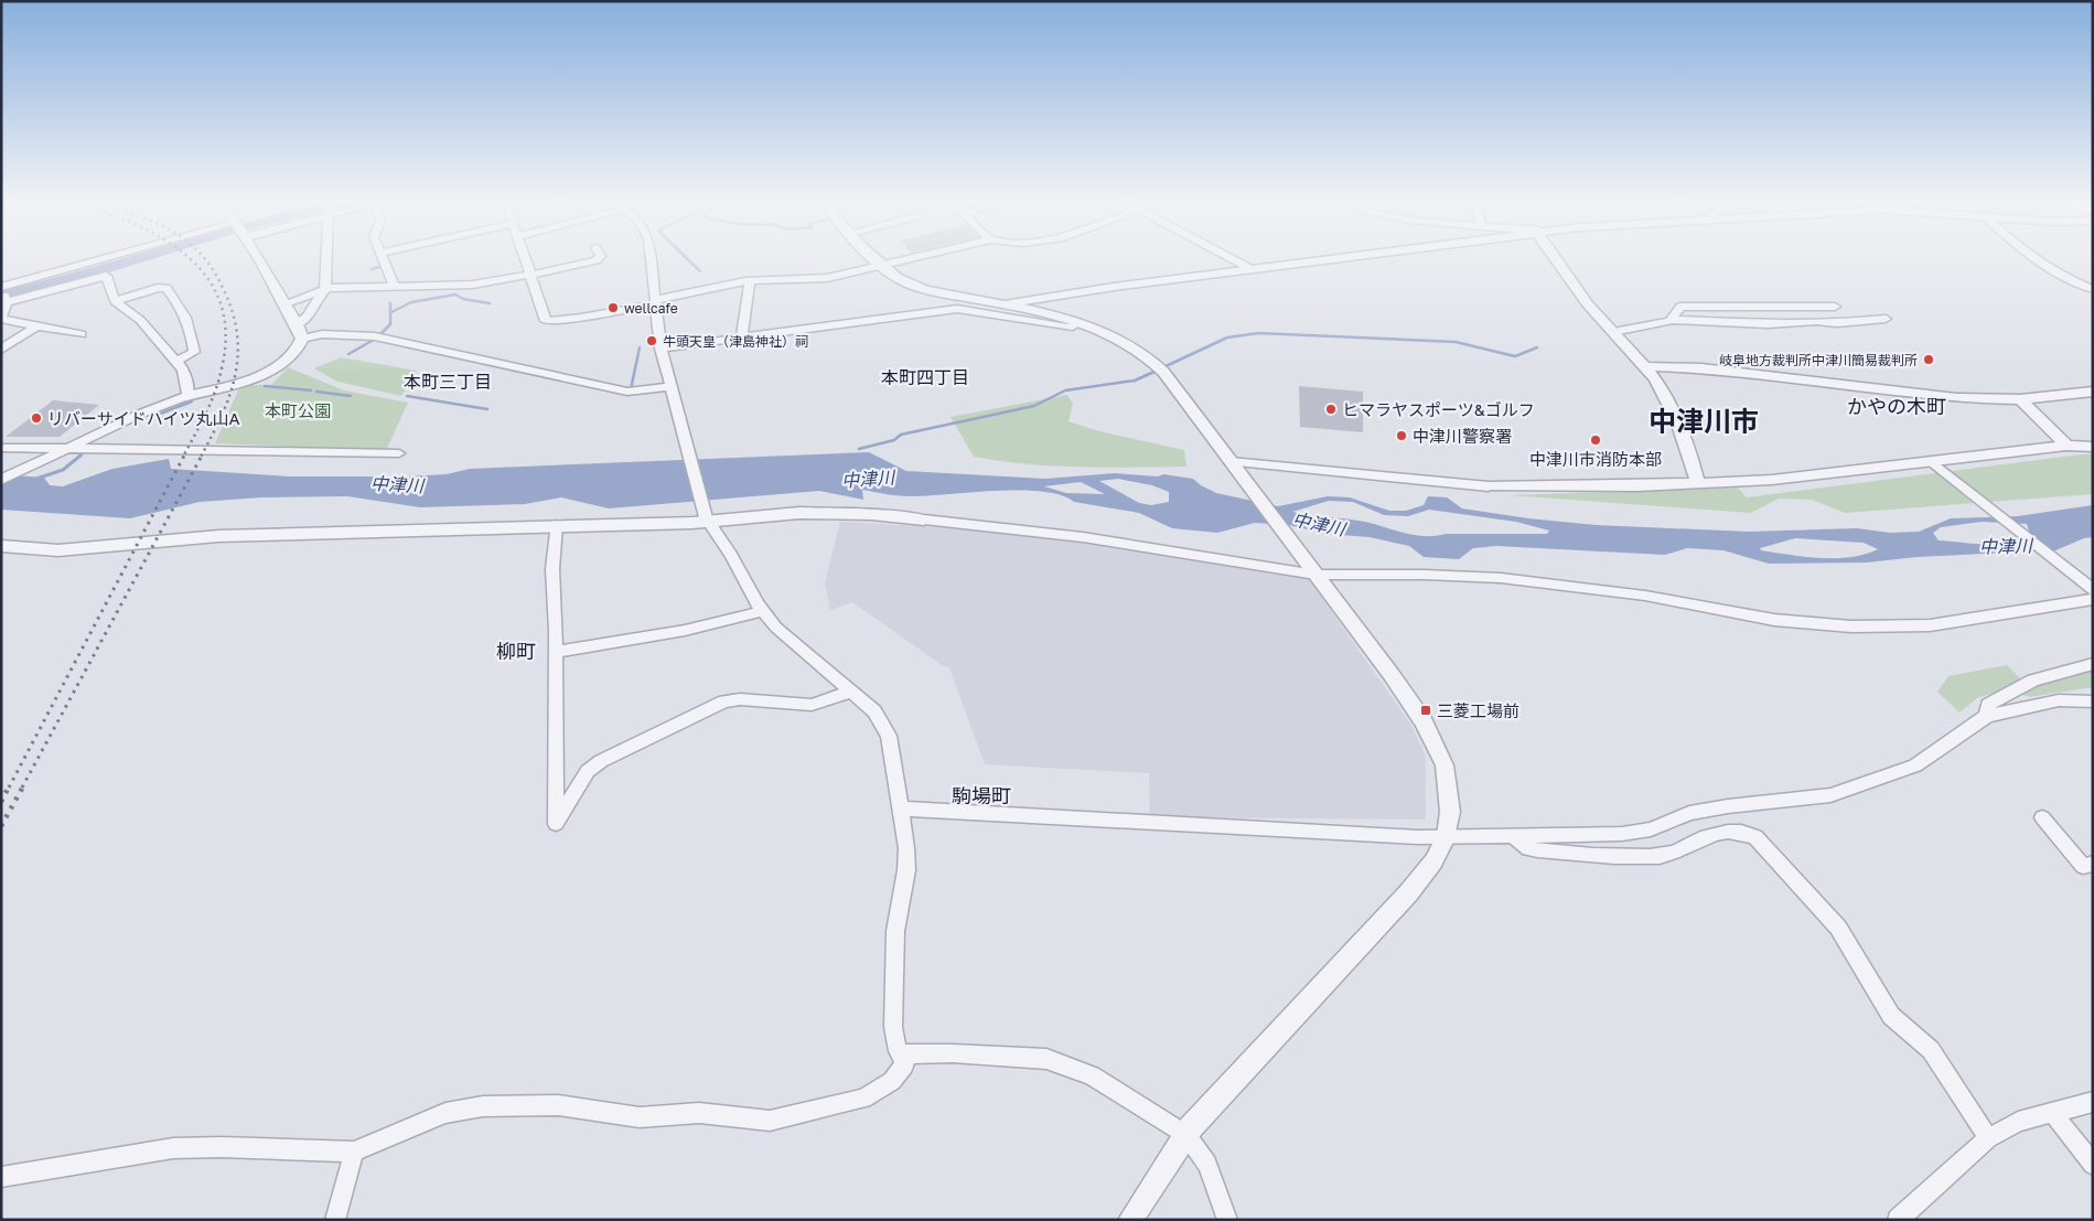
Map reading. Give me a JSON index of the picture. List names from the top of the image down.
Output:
{
  "districts": [
    "本町四丁目",
    "本町三丁目",
    "かやの木町",
    "中津川市",
    "柳町",
    "駒場町"
  ],
  "water": ["中津川"],
  "parks": ["本町公園"],
  "places": {
    "other": [
      "wellcafe",
      "牛頭天皇（津島神社）祠",
      "岐阜地方裁判所中津川簡易裁判所",
      "ヒマラヤスポーツ&ゴルフ",
      "リバーサイドハイツ丸山A",
      "中津川警察署",
      "中津川市消防本部"
    ],
    "transit": ["三菱工場前"]
  }
}
